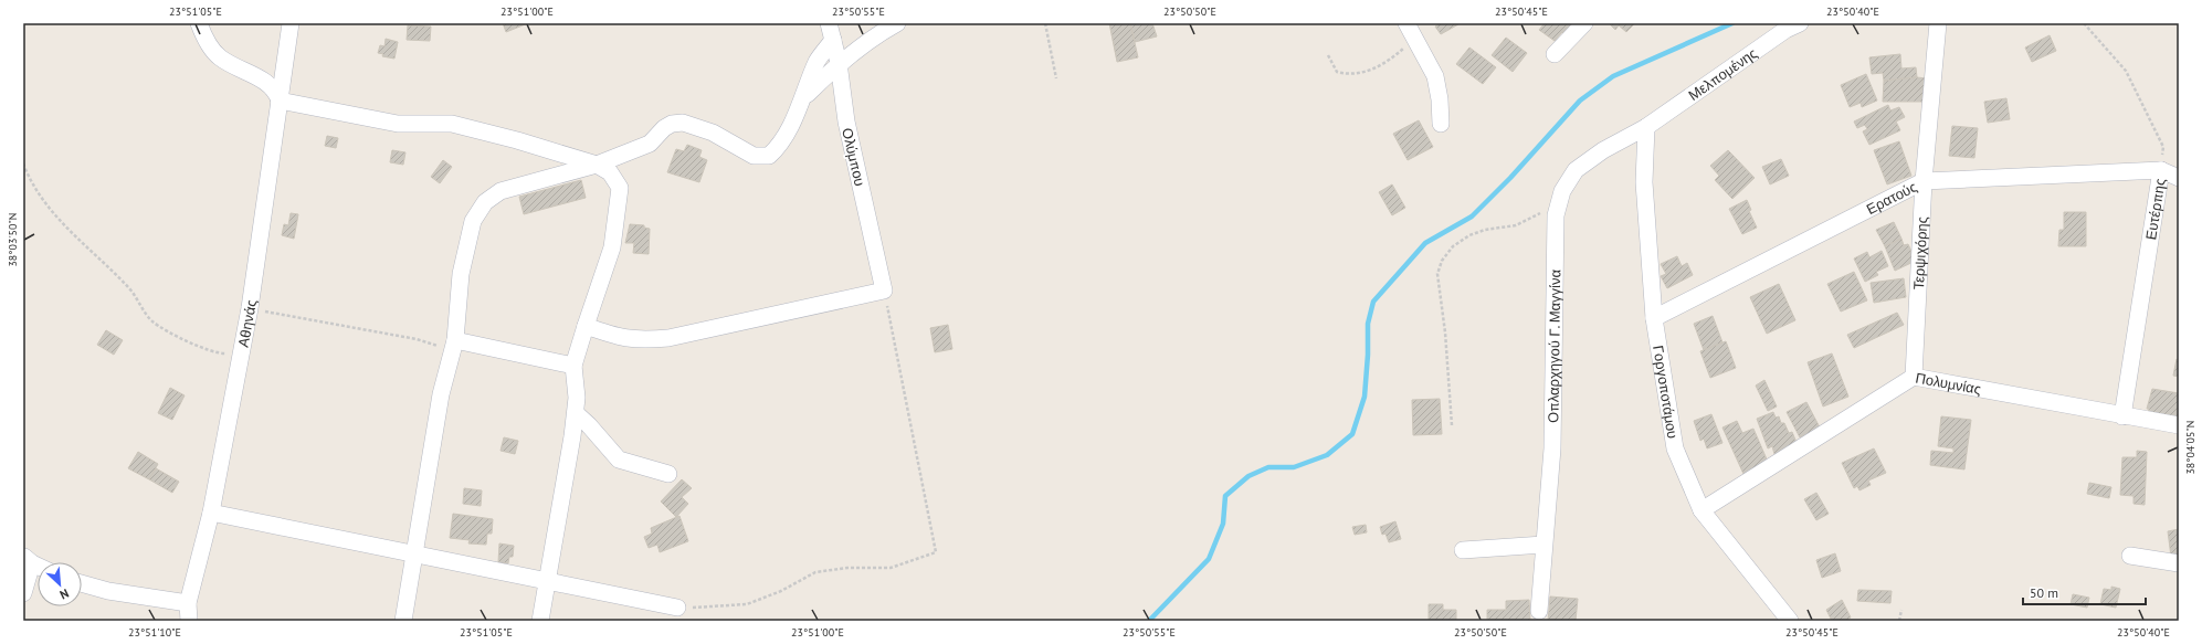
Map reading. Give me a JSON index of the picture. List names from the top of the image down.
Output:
{
  "streets": {
    "street": [
      "Μελπομένης",
      "Ολύμπου",
      "Ερατούς",
      "Ευτέρπης",
      "Τερψιχόρης",
      "Αθηνάς",
      "Οπλαρχηγού Γ. Μαγγίνα",
      "Πολυμνίας",
      "Γοργοποτάμου"
    ]
  },
  "crossings": [
    ["Μελπομένης", "Οπλαρχηγού Γ. Μαγγίνα"],
    ["Μελπομένης", "Γοργοποτάμου"],
    ["Ερατούς", "Ευτέρπης"],
    ["Ερατούς", "Τερψιχόρης"],
    ["Ερατούς", "Γοργοποτάμου"],
    ["Ευτέρπης", "Πολυμνίας"],
    ["Τερψιχόρης", "Πολυμνίας"],
    ["Οπλαρχηγού Γ. Μαγγίνα", "Γοργοποτάμου"],
    ["Πολυμνίας", "Γοργοποτάμου"]
  ],
  "scale_bar": "50 m",
  "north": "bottom right",
  "coordinates": [
    "23°51'05\"E",
    "23°51'00\"E",
    "23°50'55\"E",
    "23°50'50\"E",
    "23°50'45\"E",
    "23°50'40\"E",
    "38°03'50\"N",
    "38°04'05\"N",
    "23°51'10\"E"
  ]
}
